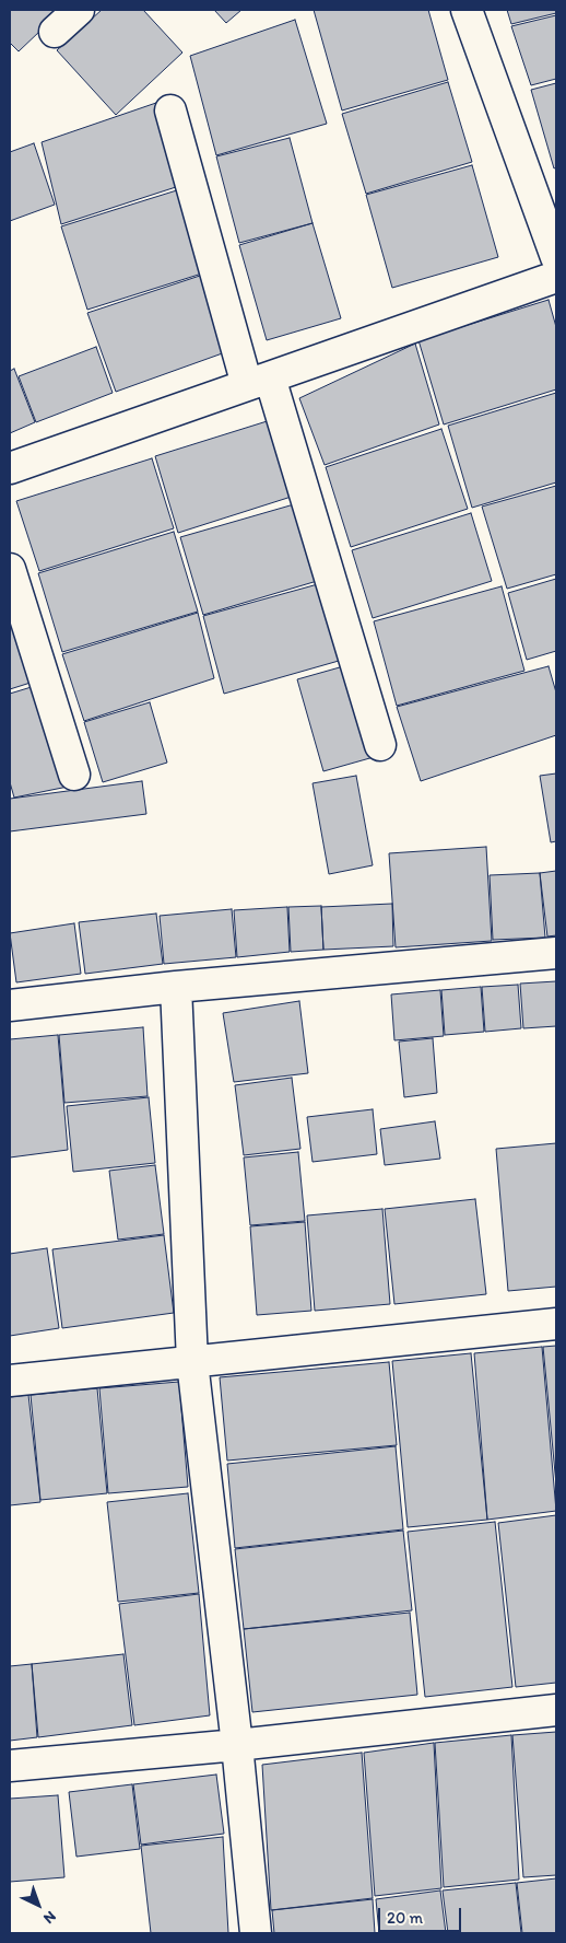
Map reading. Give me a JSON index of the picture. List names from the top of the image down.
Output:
{
  "scale_bar": "20 m",
  "north": "bottom right"
}
